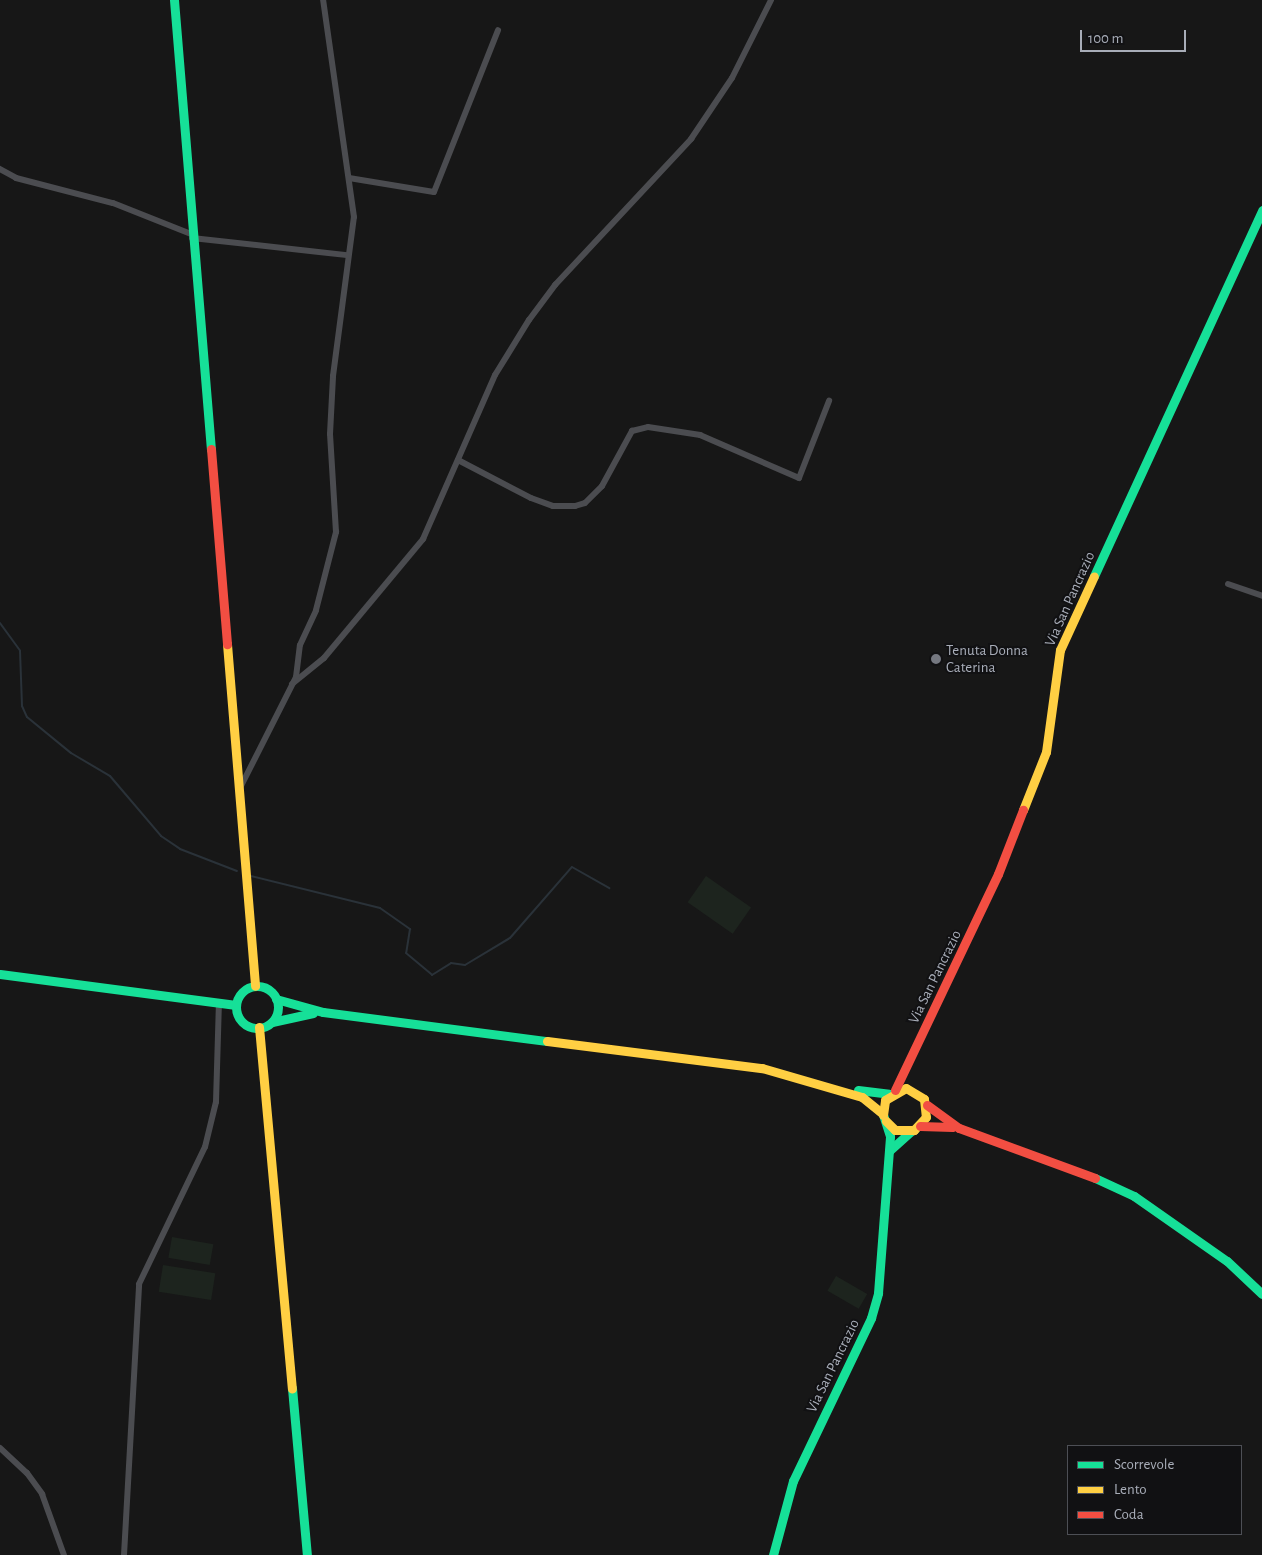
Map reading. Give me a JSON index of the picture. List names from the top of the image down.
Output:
{
  "streets": {
    "main road": ["Via San Pancrazio"]
  },
  "places": ["Tenuta Donna Caterina"],
  "legend": ["Scorrevole", "Lento", "Coda"],
  "scale_bar": "100 m"
}
